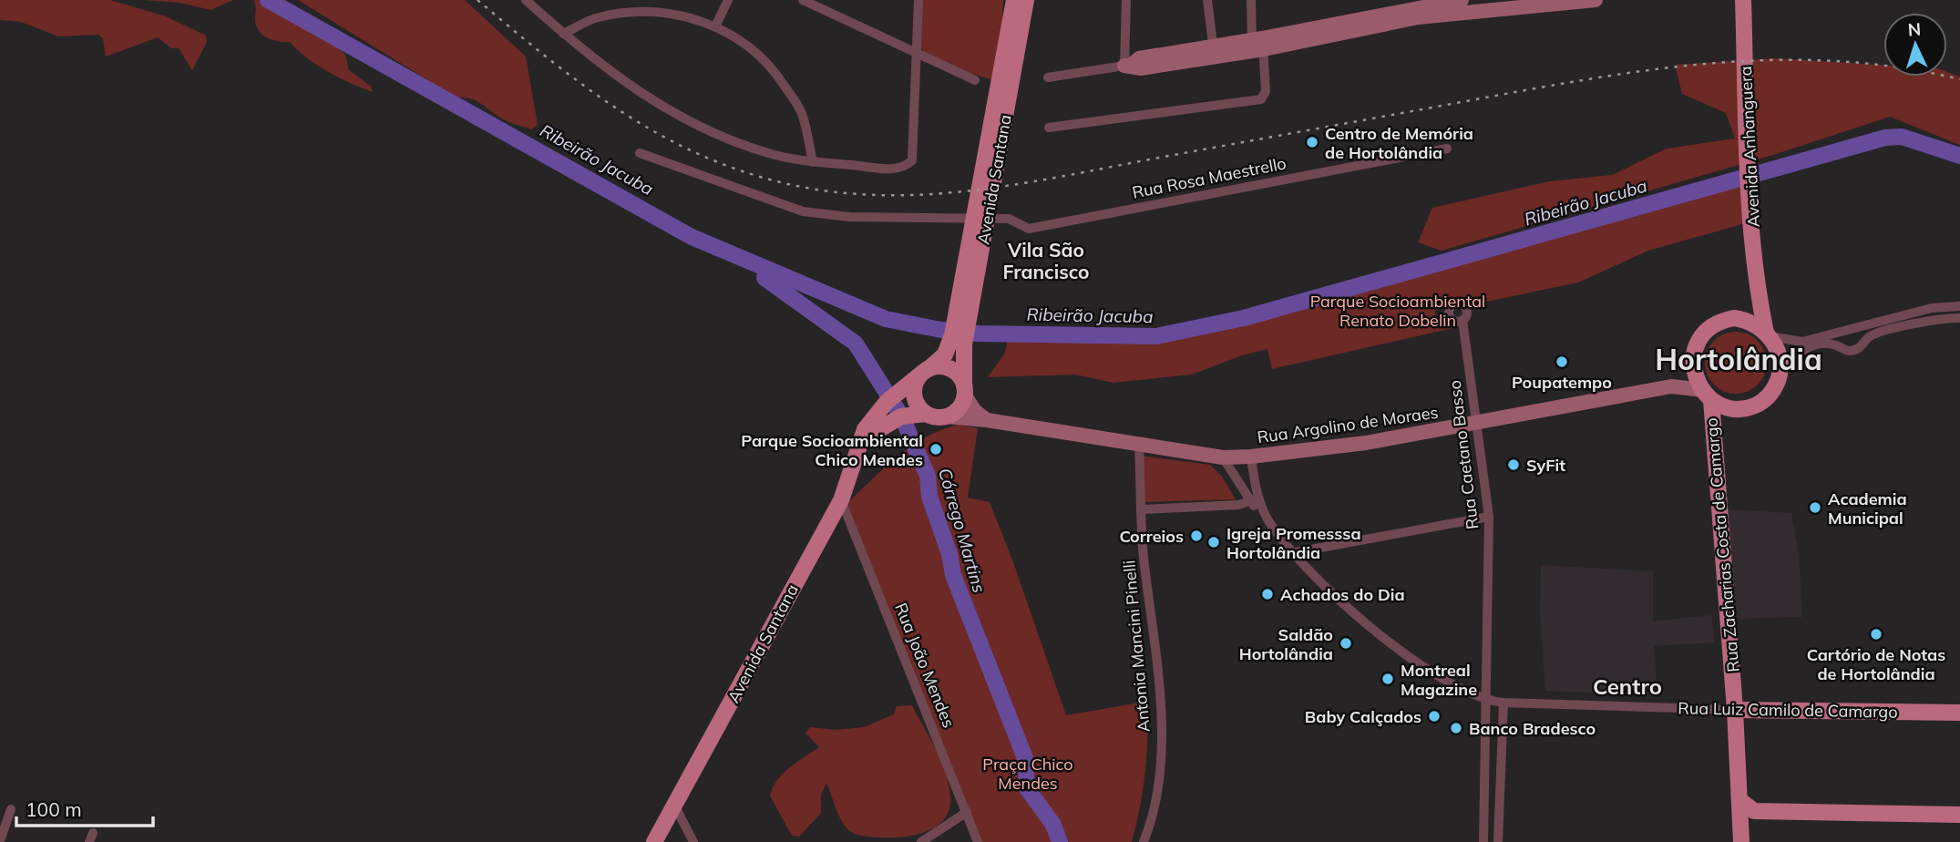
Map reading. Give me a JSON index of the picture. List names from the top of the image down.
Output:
{
  "streets": {
    "main road": [
      "Avenida Anhanguera",
      "Avenida Santana",
      "Rua Zacharias Costa de Camargo",
      "Rua Luiz Camilo de Camargo"
    ],
    "street": [
      "Rua Rosa Maestrello",
      "Rua Argolino de Moraes",
      "Rua Caetano Basso",
      "Antonia Mancini Pinelli",
      "Rua João Mendes"
    ]
  },
  "crossings": [
    ["Avenida Anhanguera", "Rua Argolino de Moraes"],
    ["Avenida Anhanguera", "Rua Zacharias Costa de Camargo"],
    ["Avenida Santana", "Rua Argolino de Moraes"],
    ["Avenida Santana", "Rua João Mendes"],
    ["Rua Argolino de Moraes", "Rua Caetano Basso"],
    ["Rua Argolino de Moraes", "Rua Zacharias Costa de Camargo"],
    ["Rua Argolino de Moraes", "Antonia Mancini Pinelli"],
    ["Rua Argolino de Moraes", "Rua Luiz Camilo de Camargo"],
    ["Rua Caetano Basso", "Rua Luiz Camilo de Camargo"],
    ["Rua Zacharias Costa de Camargo", "Rua Luiz Camilo de Camargo"]
  ],
  "districts": ["Vila São Francisco", "Hortolândia", "Centro"],
  "water": ["Ribeirão Jacuba", "Córrego Martins"],
  "parks": ["Parque Socioambiental Renato Dobelin", "Praça Chico Mendes"],
  "places": [
    "Centro de Memória de Hortolândia",
    "Poupatempo",
    "Parque Socioambiental Chico Mendes",
    "SyFit",
    "Academia Municipal",
    "Correios",
    "Igreja Promesssa Hortolândia",
    "Achados do Dia",
    "Cartório de Notas de Hortolândia",
    "Saldão Hortolândia",
    "Montreal Magazine",
    "Baby Calçados",
    "Banco Bradesco"
  ],
  "scale_bar": "100 m",
  "north": "top"
}
